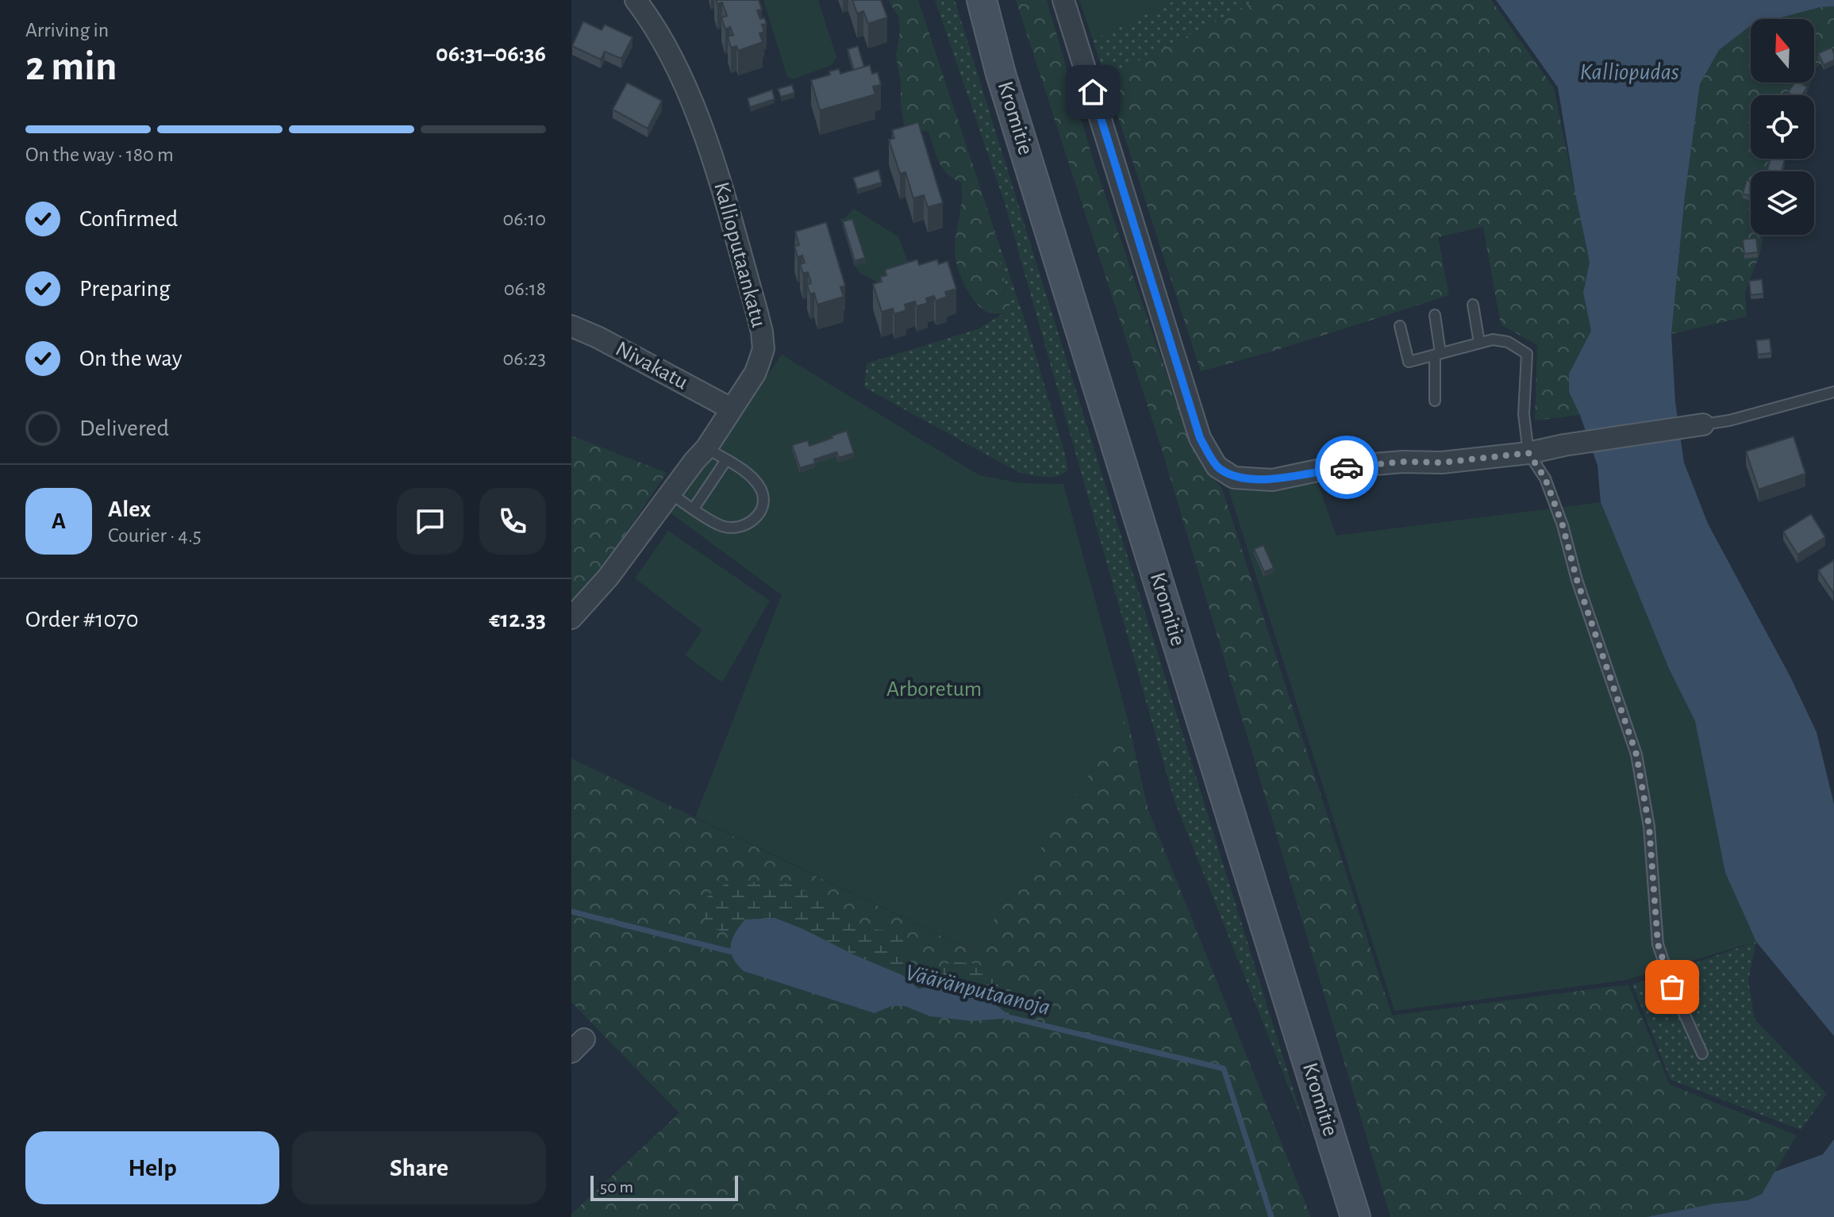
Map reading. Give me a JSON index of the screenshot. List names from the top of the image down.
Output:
{
  "streets": {
    "main road": ["Kromitie"],
    "street": ["Kallioputaankatu", "Nivakatu"]
  },
  "crossings": [
    ["Kallioputaankatu", "Nivakatu"]
  ],
  "water": ["Kalliopudas", "Vääränputaanoja"],
  "parks": ["Arboretum"],
  "scale_bar": "50 m",
  "north": "top",
  "page": {
    "heading": ["2 min", "Arriving in", "06:31–06:36"],
    "panel": [
      "Alex",
      "Courier · 4.5",
      "Order #1070",
      "€12.33"
    ],
    "bar": "On the way · 180 m",
    "list": [
      ["Confirmed", "06:10"],
      ["Preparing", "06:18"],
      ["On the way", "06:23"],
      "Delivered"
    ],
    "round": "A",
    "buttons": ["Help", "Share"],
    "scale": "50 m"
  }
}
